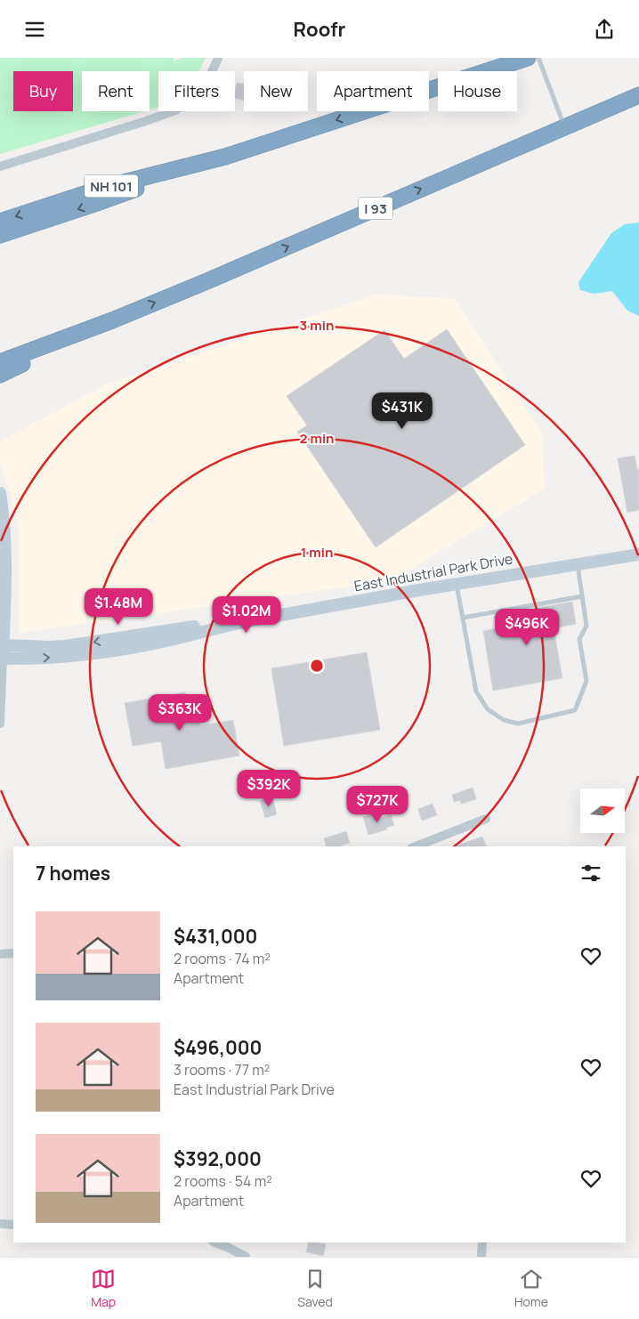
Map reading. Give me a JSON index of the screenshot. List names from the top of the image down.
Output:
{
  "streets": {
    "highway": ["NH 101", "I 93"],
    "street": ["East Industrial Park Drive"]
  },
  "north": "right",
  "page": {
    "header": "Roofr",
    "chip": [
      "Buy",
      "Rent",
      "Filters",
      "New",
      "Apartment",
      "House"
    ],
    "price": [
      "$431K",
      "$1.48M",
      "$1.02M",
      "$496K",
      "$363K",
      "$392K",
      "$727K"
    ],
    "heading": "7 homes",
    "list": [
      {
        "name": "$431,000",
        "note": "2 rooms · 74 m² · Apartment"
      },
      {
        "name": "$496,000",
        "note": "3 rooms · 77 m² · East Industrial Park Drive"
      },
      {
        "name": "$392,000",
        "note": "2 rooms · 54 m² · Apartment"
      }
    ],
    "tabs": ["Map", "Saved", "Home"]
  },
  "rings": ["3 min", "2 min", "1 min"]
}
